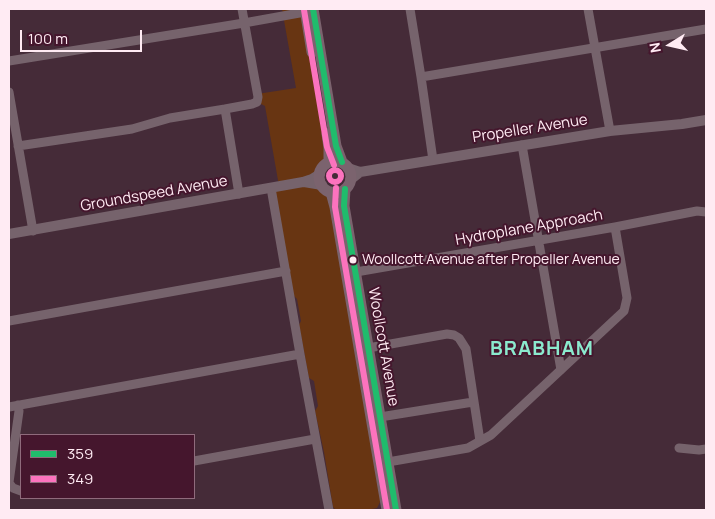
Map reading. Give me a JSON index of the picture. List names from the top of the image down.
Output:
{
  "streets": {
    "main road": ["Woollcott Avenue"],
    "street": ["Propeller Avenue", "Groundspeed Avenue", "Hydroplane Approach"]
  },
  "crossings": [
    ["Propeller Avenue", "Groundspeed Avenue"],
    ["Propeller Avenue", "Woollcott Avenue"],
    ["Groundspeed Avenue", "Woollcott Avenue"],
    ["Hydroplane Approach", "Woollcott Avenue"]
  ],
  "districts": ["BRABHAM"],
  "places": ["Woollcott Avenue after Propeller Avenue"],
  "lines": ["transit line 359", "transit line 349"],
  "legend": ["359", "349"],
  "scale_bar": "100 m",
  "north": "left"
}
